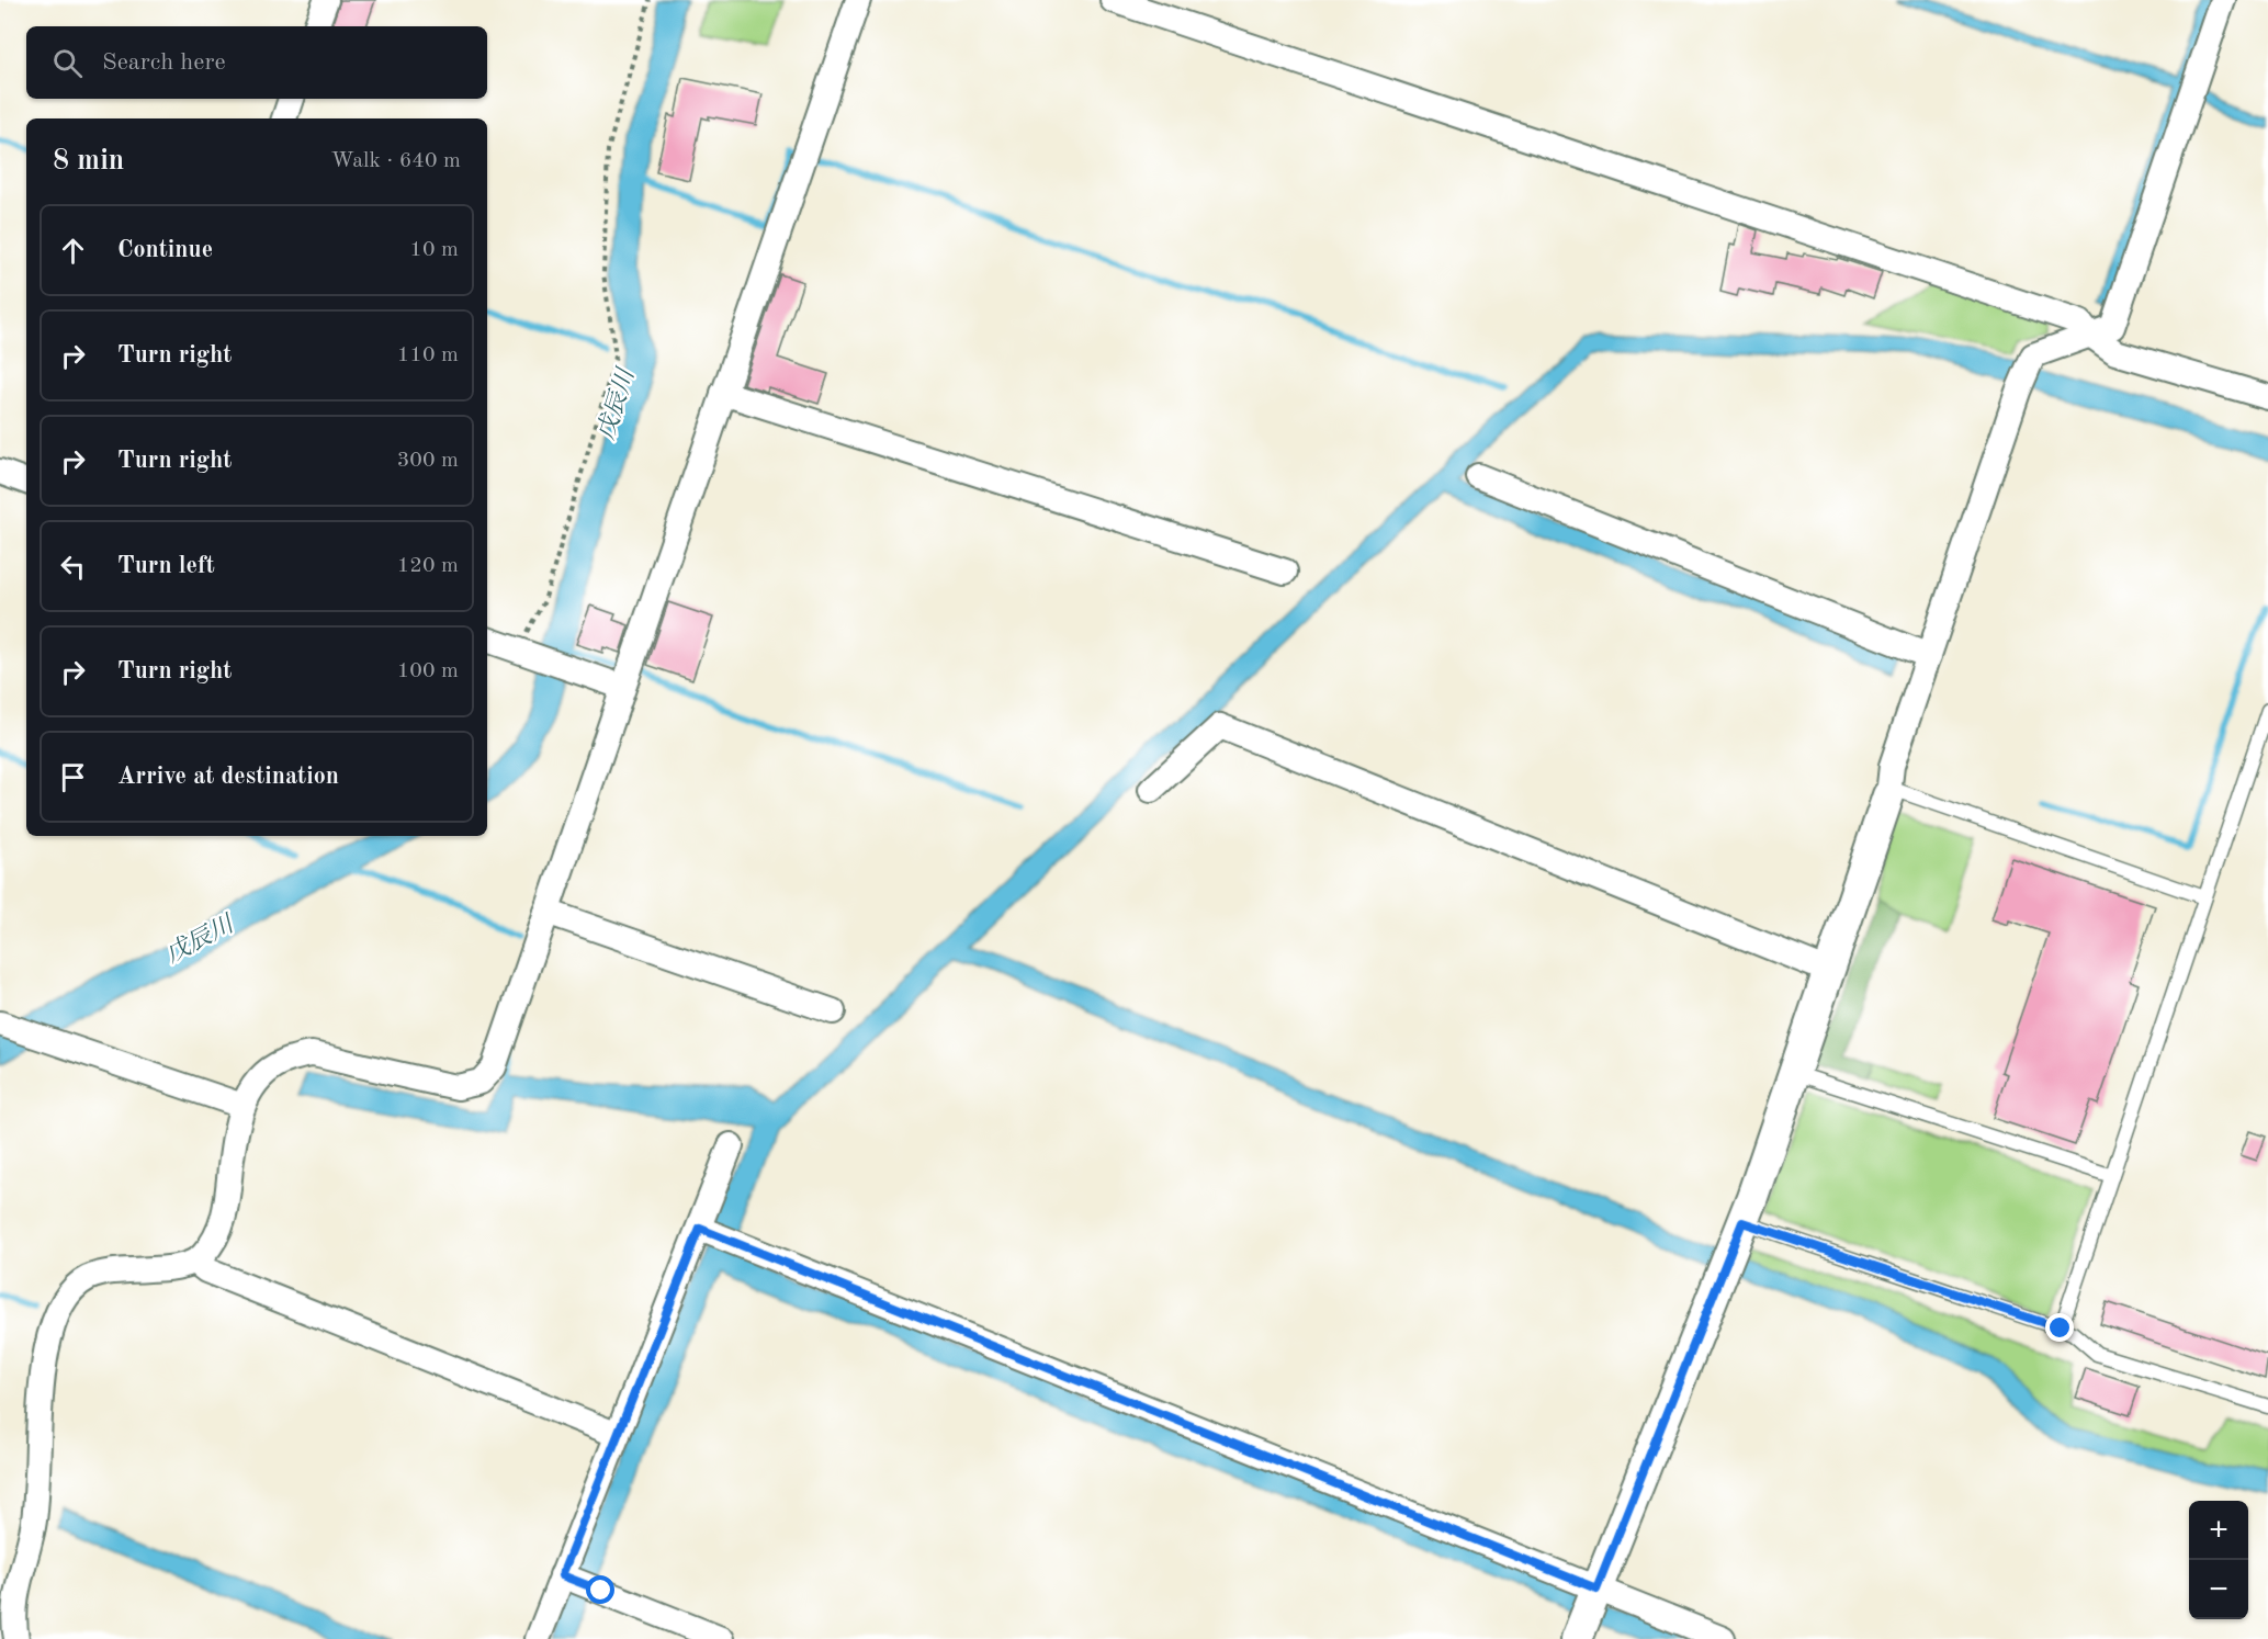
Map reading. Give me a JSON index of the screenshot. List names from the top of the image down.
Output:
{
  "water": ["戊辰川"],
  "page": {
    "search": "Search here",
    "heading": ["8 min", "Walk · 640 m"],
    "list": [
      ["Continue", "10 m"],
      ["Turn right", "110 m"],
      ["Turn right", "300 m"],
      ["Turn left", "120 m"],
      ["Turn right", "100 m"],
      "Arrive at destination"
    ],
    "map_buttons": ["+", "−"]
  }
}
